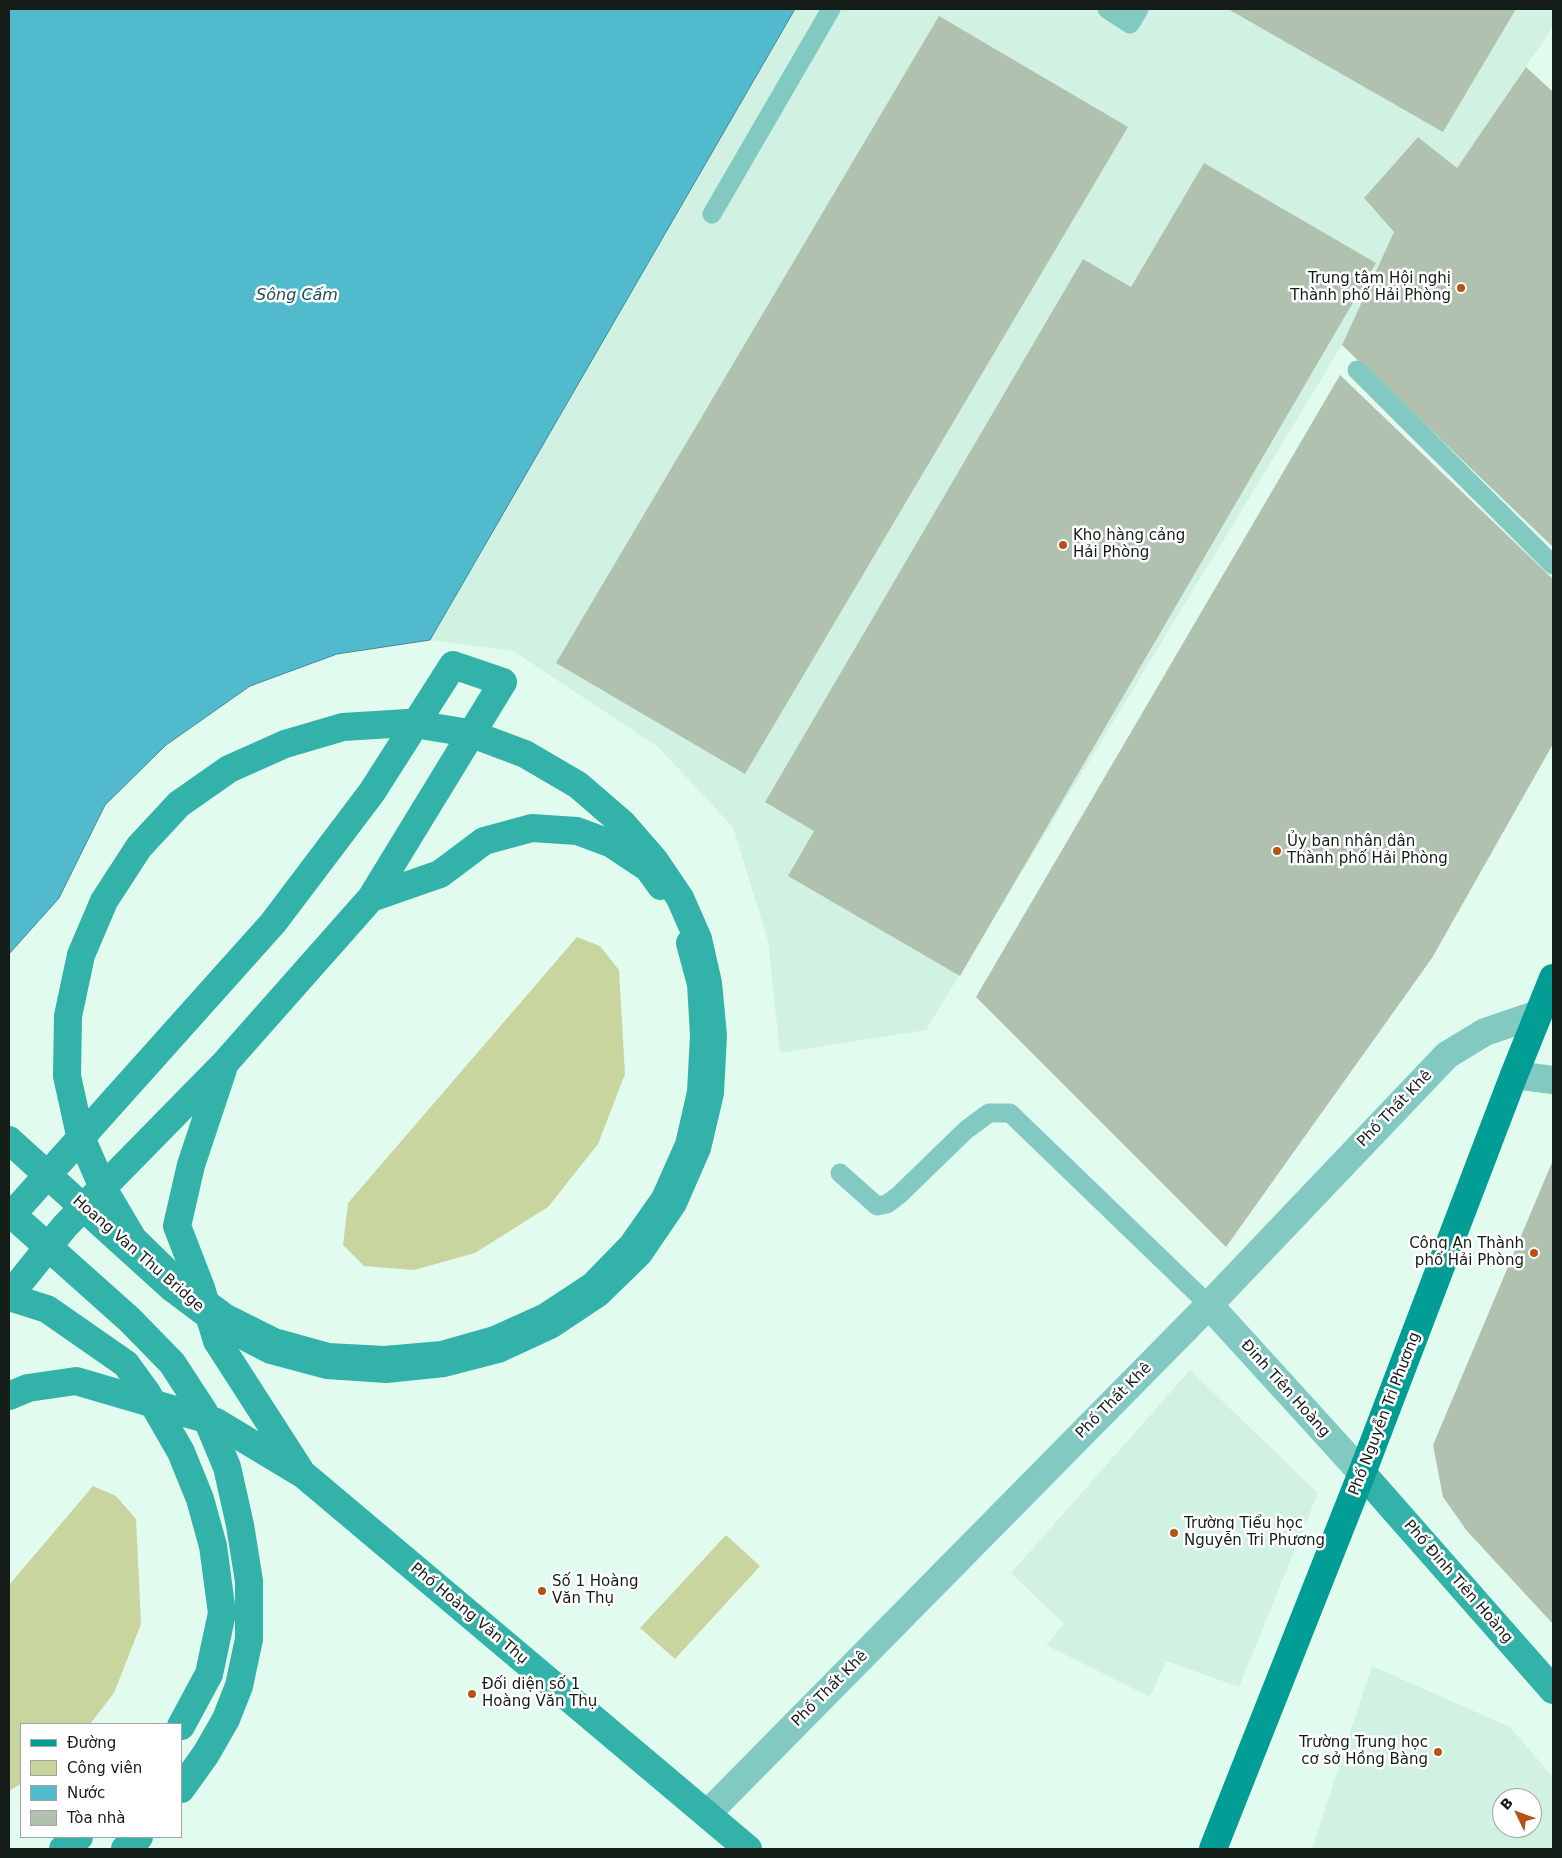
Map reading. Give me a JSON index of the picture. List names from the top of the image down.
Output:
{
  "streets": {
    "main road": [
      "Hoang Van Thu Bridge",
      "Phố Nguyễn Tri Phương",
      "Phố Đinh Tiên Hoàng",
      "Phố Hoàng Văn Thụ"
    ],
    "street": ["Phố Thất Khê", "Đinh Tiên Hoàng"]
  },
  "crossings": [
    ["Phố Thất Khê", "Đinh Tiên Hoàng"],
    ["Phố Thất Khê", "Phố Nguyễn Tri Phương"],
    ["Phố Thất Khê", "Phố Hoàng Văn Thụ"],
    ["Đinh Tiên Hoàng", "Phố Nguyễn Tri Phương"],
    ["Đinh Tiên Hoàng", "Phố Đinh Tiên Hoàng"],
    ["Phố Nguyễn Tri Phương", "Phố Đinh Tiên Hoàng"]
  ],
  "water": ["Sông Cấm"],
  "places": [
    "Trung tâm Hội nghị Thành phố Hải Phòng",
    "Kho hàng cảng Hải Phòng",
    "Ủy ban nhân dân Thành phố Hải Phòng",
    "Công An Thành phố Hải Phòng",
    "Trường Tiểu học Nguyễn Tri Phương",
    "Số 1 Hoàng Văn Thụ",
    "Đối diện số 1 Hoàng Văn Thụ",
    "Trường Trung học cơ sở Hồng Bàng"
  ],
  "legend": [
    "Đường",
    "Công viên",
    "Nước",
    "Tòa nhà"
  ],
  "north": "top left"
}
